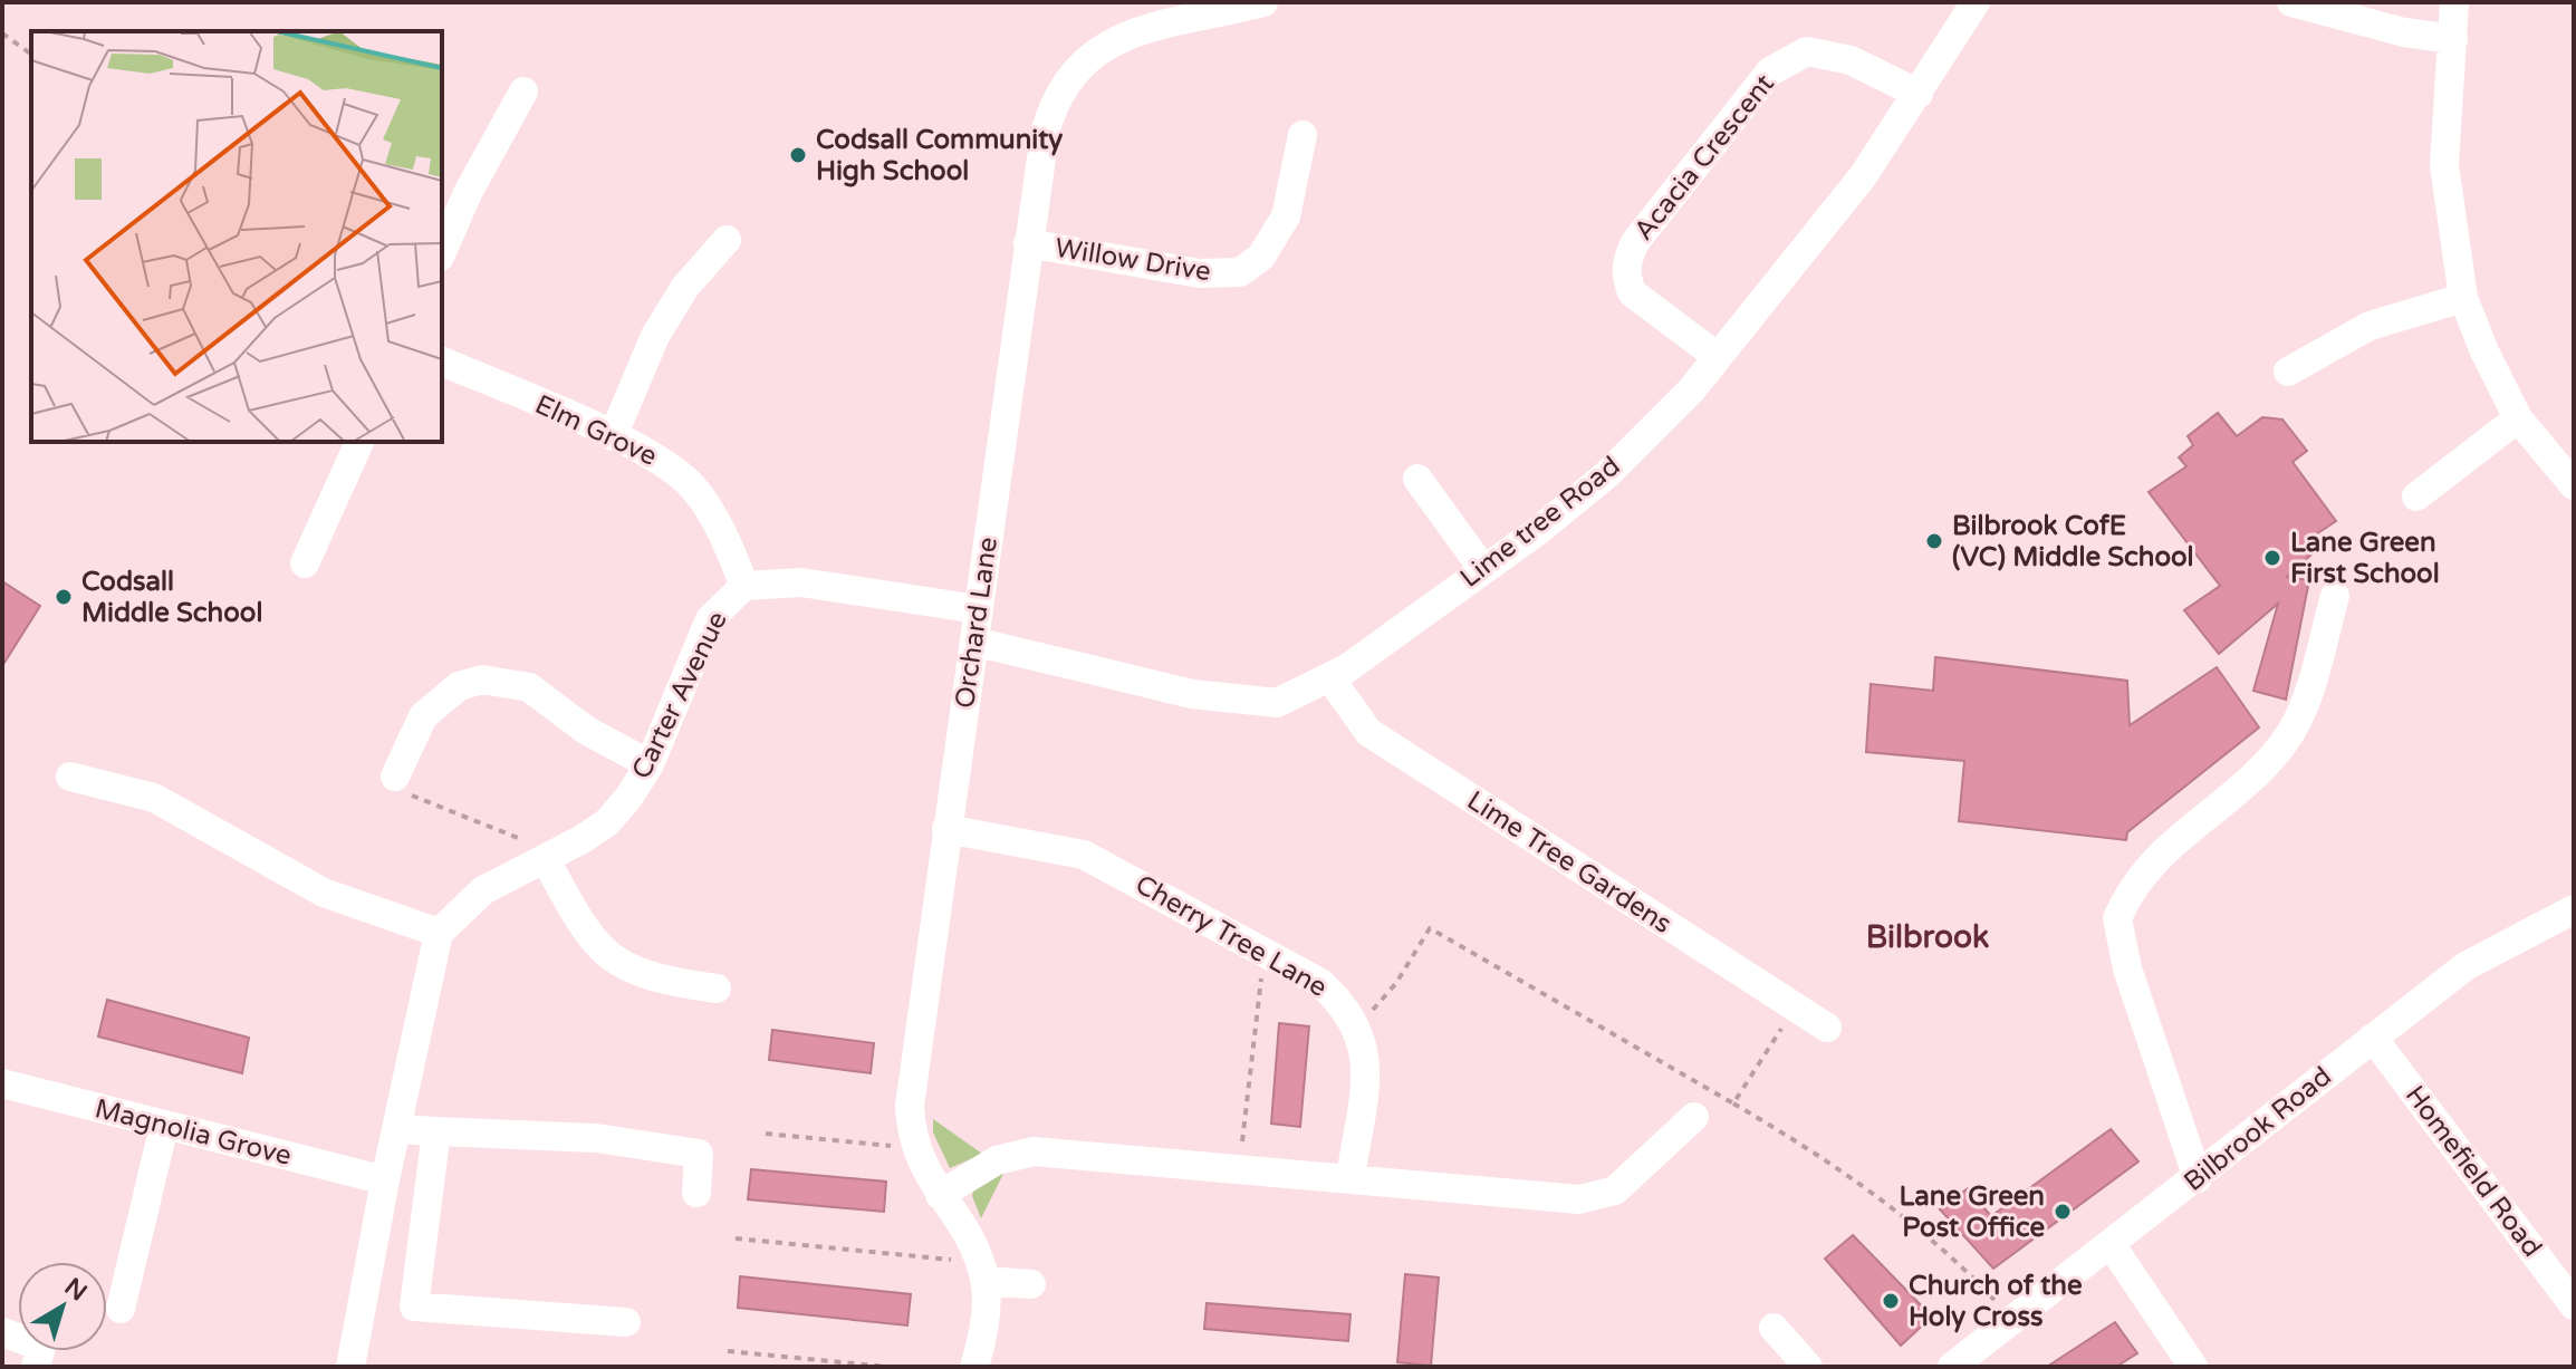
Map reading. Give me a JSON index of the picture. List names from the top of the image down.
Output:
{
  "streets": {
    "street": [
      "Acacia Crescent",
      "Willow Drive",
      "Elm Grove",
      "Lime tree Road",
      "Orchard Lane",
      "Carter Avenue",
      "Lime Tree Gardens",
      "Cherry Tree Lane",
      "Bilbrook Road",
      "Magnolia Grove",
      "Homefield Road"
    ]
  },
  "crossings": [
    ["Acacia Crescent", "Lime tree Road"],
    ["Willow Drive", "Orchard Lane"],
    ["Elm Grove", "Carter Avenue"],
    ["Lime tree Road", "Orchard Lane"],
    ["Lime tree Road", "Lime Tree Gardens"],
    ["Orchard Lane", "Carter Avenue"],
    ["Orchard Lane", "Cherry Tree Lane"],
    ["Bilbrook Road", "Homefield Road"]
  ],
  "districts": ["Bilbrook"],
  "places": [
    "Codsall Community High School",
    "Bilbrook CofE (VC) Middle School",
    "Lane Green First School",
    "Codsall Middle School",
    "Lane Green Post Office",
    "Church of the Holy Cross"
  ],
  "north": "top right"
}
